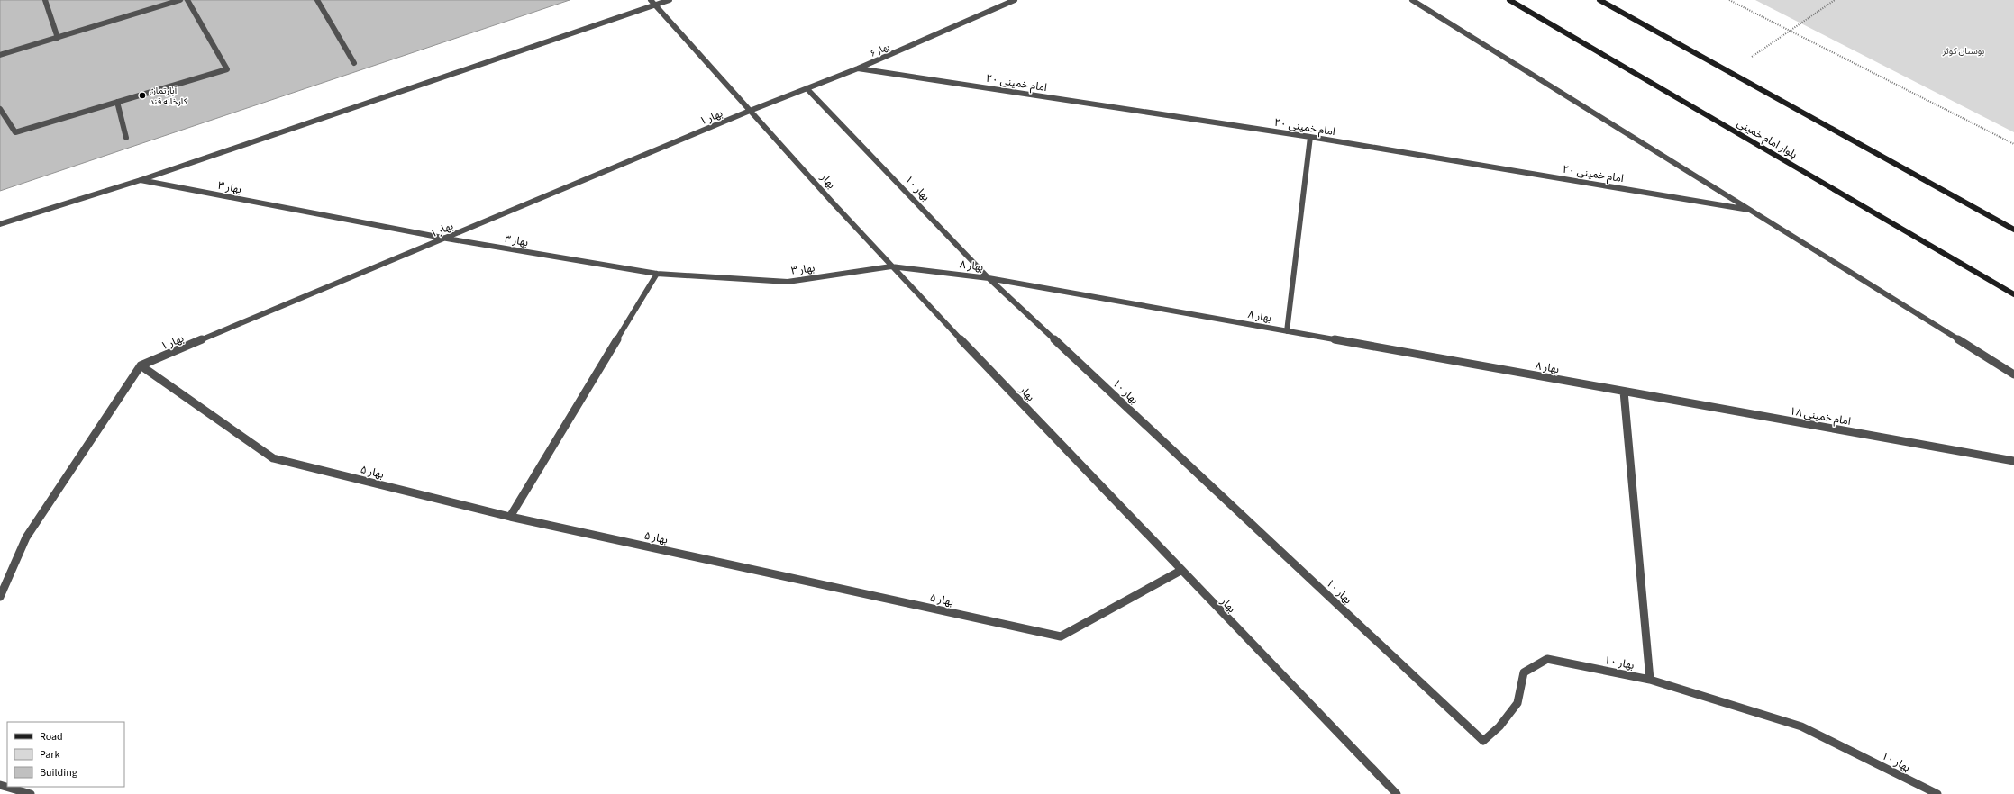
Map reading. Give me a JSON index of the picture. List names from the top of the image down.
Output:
{
  "streets": {
    "main road": ["بلوار امام خمینی"],
    "street": [
      "بهار ۶",
      "امام خمینی ۲۰",
      "بهار ۱",
      "بهار",
      "بهار ۳",
      "بهار ۱۰",
      "بهار ۸",
      "امام خمینی ۱۸",
      "بهار ۵"
    ]
  },
  "crossings": [
    ["بهار ۶", "امام خمینی ۲۰"],
    ["بهار ۶", "بهار ۱"],
    ["بهار ۶", "بهار"],
    ["بهار ۶", "بهار ۱۰"],
    ["بهار ۱", "بهار"],
    ["بهار ۱", "بهار ۳"],
    ["بهار ۱", "بهار ۵"],
    ["بهار", "بهار ۳"],
    ["بهار", "بهار ۸"],
    ["بهار", "بهار ۵"],
    ["بهار ۳", "بهار ۸"],
    ["بهار ۱۰", "بهار ۸"],
    ["بهار ۸", "امام خمینی ۱۸"]
  ],
  "parks": ["بوستان کوثر"],
  "places": ["آپارتمان کارخانه قند"],
  "legend": ["Road", "Park", "Building"]
}
